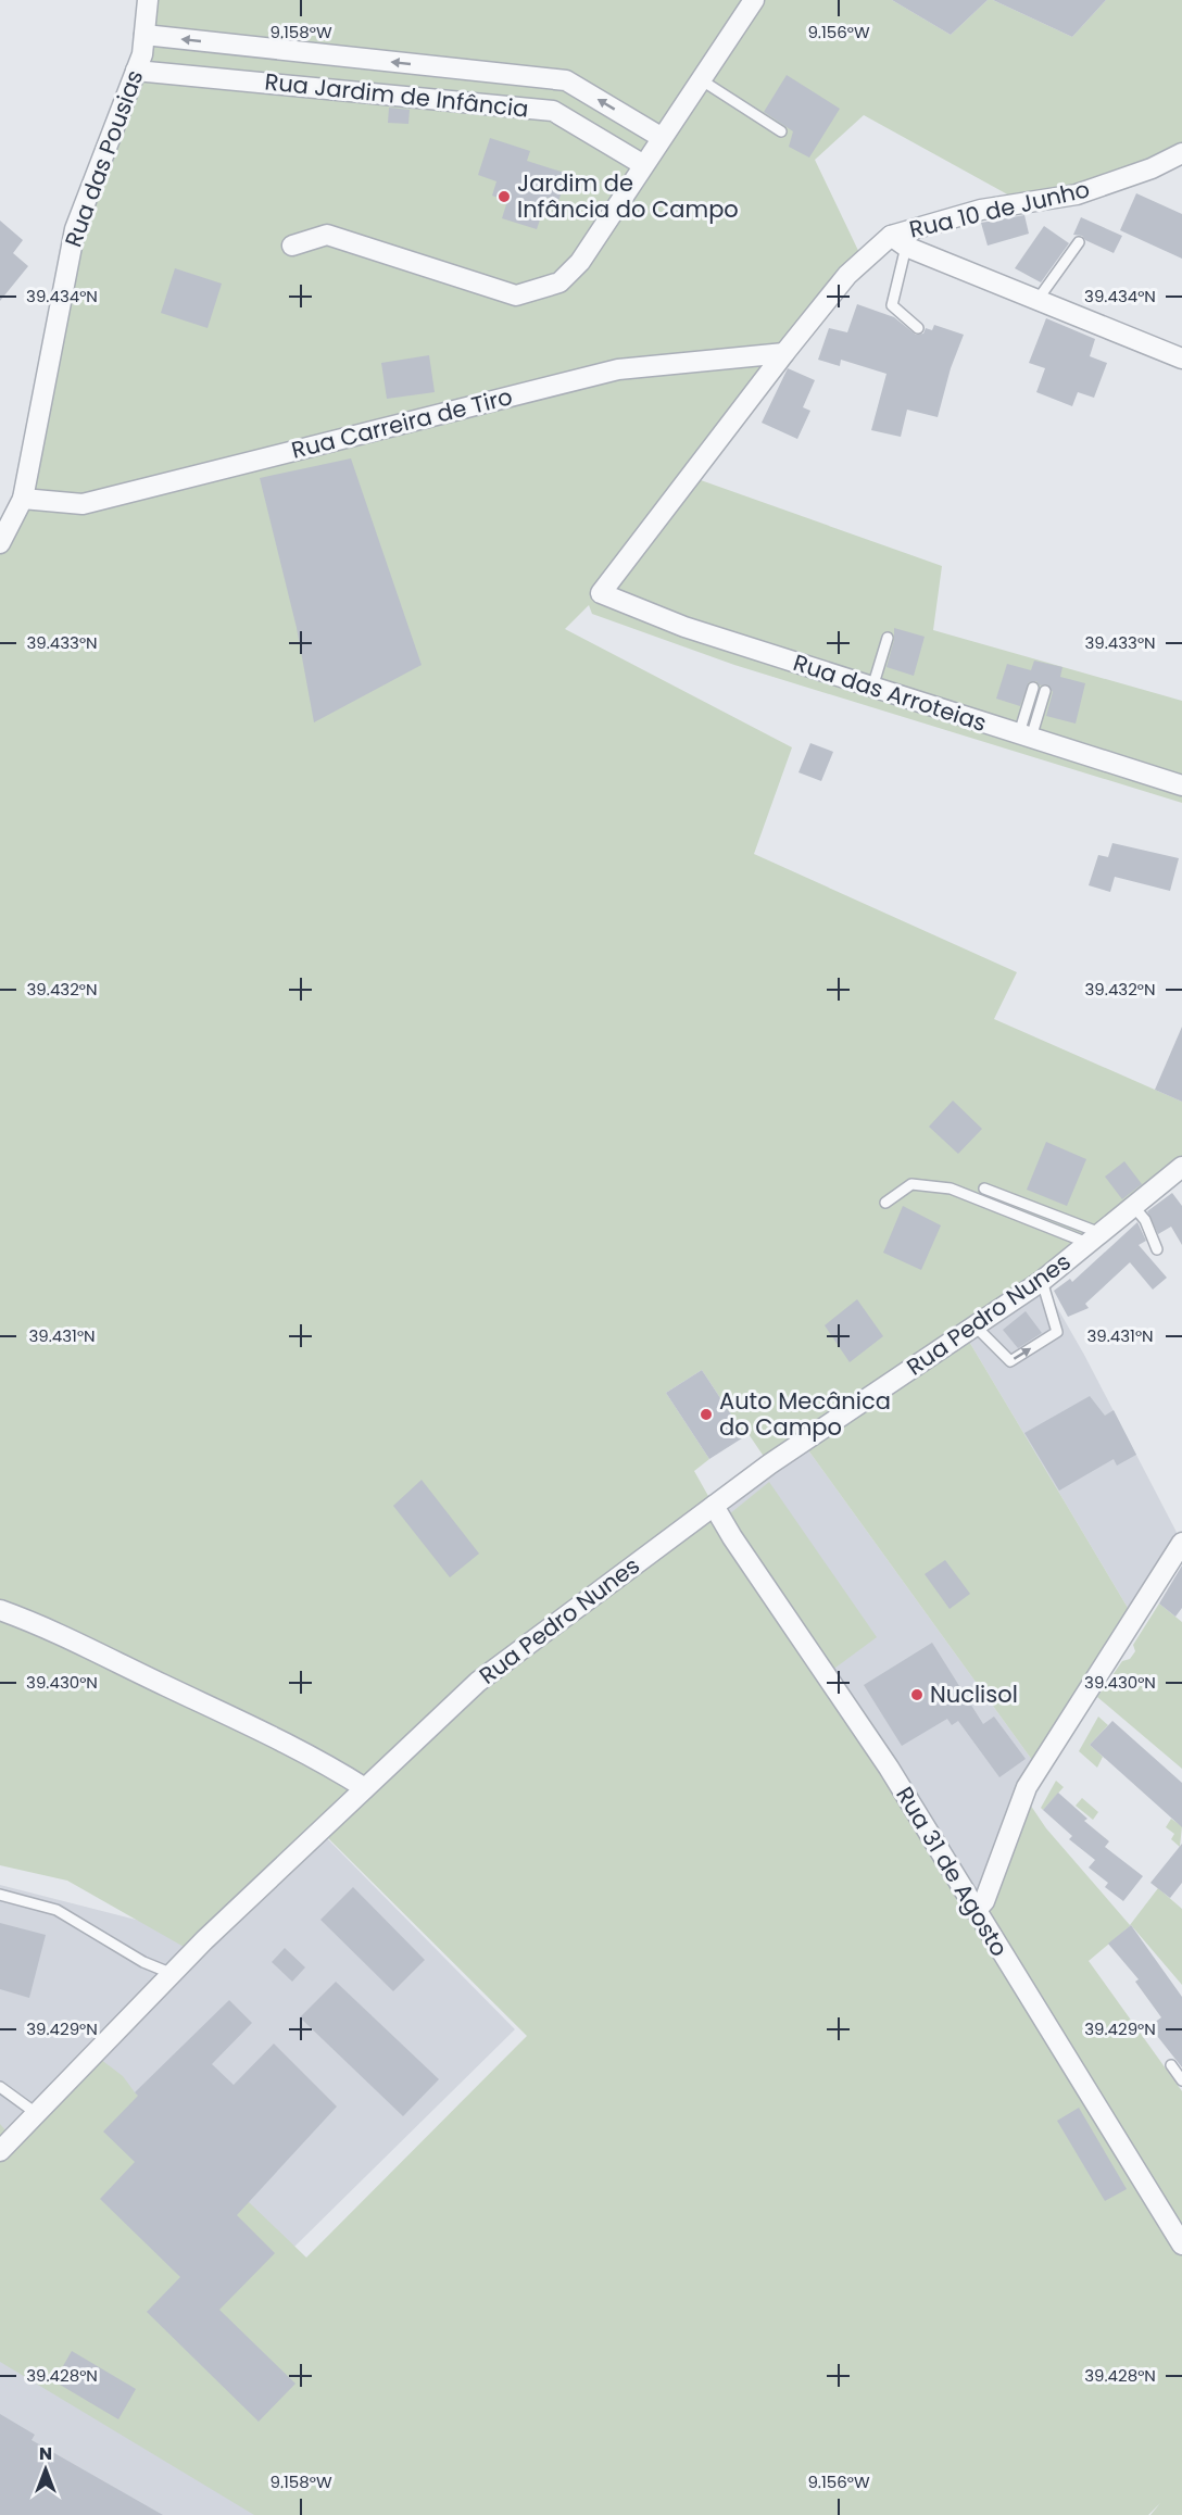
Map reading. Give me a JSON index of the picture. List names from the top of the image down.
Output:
{
  "streets": {
    "street": [
      "Rua Jardim de Infância",
      "Rua das Pousias",
      "Rua 10 de Junho",
      "Rua Carreira de Tiro",
      "Rua das Arroteias",
      "Rua Pedro Nunes",
      "Rua 31 de Agosto"
    ]
  },
  "crossings": [
    ["Rua Jardim de Infância", "Rua das Pousias"],
    ["Rua das Pousias", "Rua Carreira de Tiro"],
    ["Rua 10 de Junho", "Rua Carreira de Tiro"],
    ["Rua 10 de Junho", "Rua das Arroteias"],
    ["Rua Pedro Nunes", "Rua 31 de Agosto"]
  ],
  "places": ["Jardim de Infância do Campo", "Auto Mecânica do Campo", "Nuclisol"],
  "north": "top",
  "coordinates": [
    "9.158°W",
    "9.156°W",
    "39.434°N",
    "39.433°N",
    "39.432°N",
    "39.431°N",
    "39.430°N",
    "39.429°N",
    "39.428°N"
  ]
}
